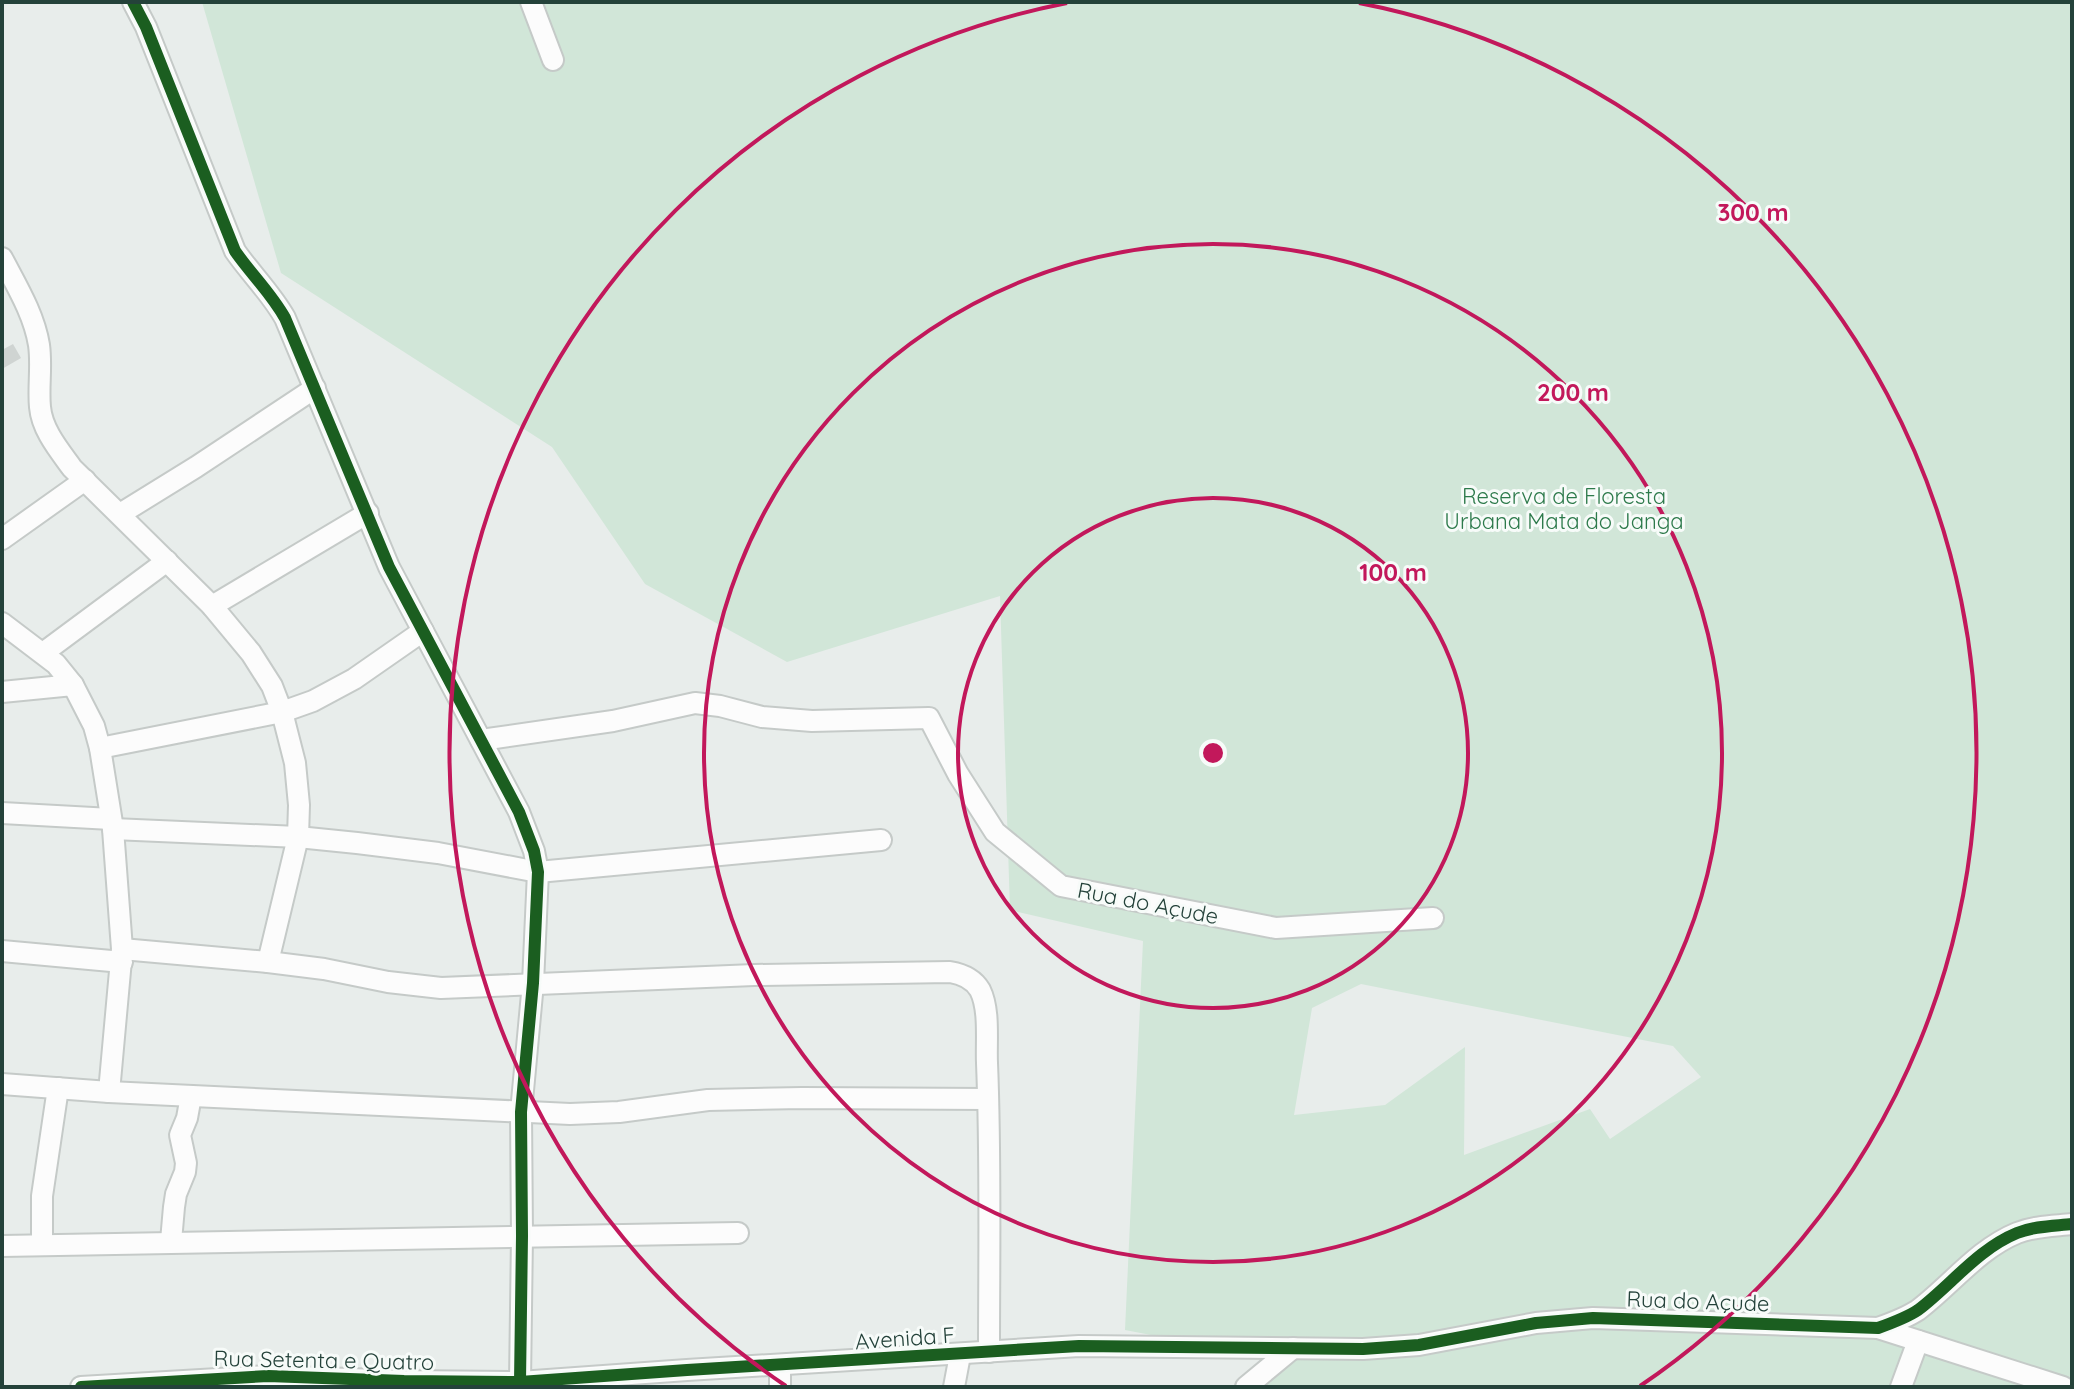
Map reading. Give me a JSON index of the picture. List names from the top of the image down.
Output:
{
  "streets": {
    "street": ["Rua do Açude", "Avenida F", "Rua Setenta e Quatro"]
  },
  "crossings": [
    ["Rua do Açude", "Avenida F"],
    ["Avenida F", "Rua Setenta e Quatro"]
  ],
  "parks": ["Reserva de Floresta Urbana Mata do Janga"],
  "rings": ["300 m", "200 m", "100 m"]
}
